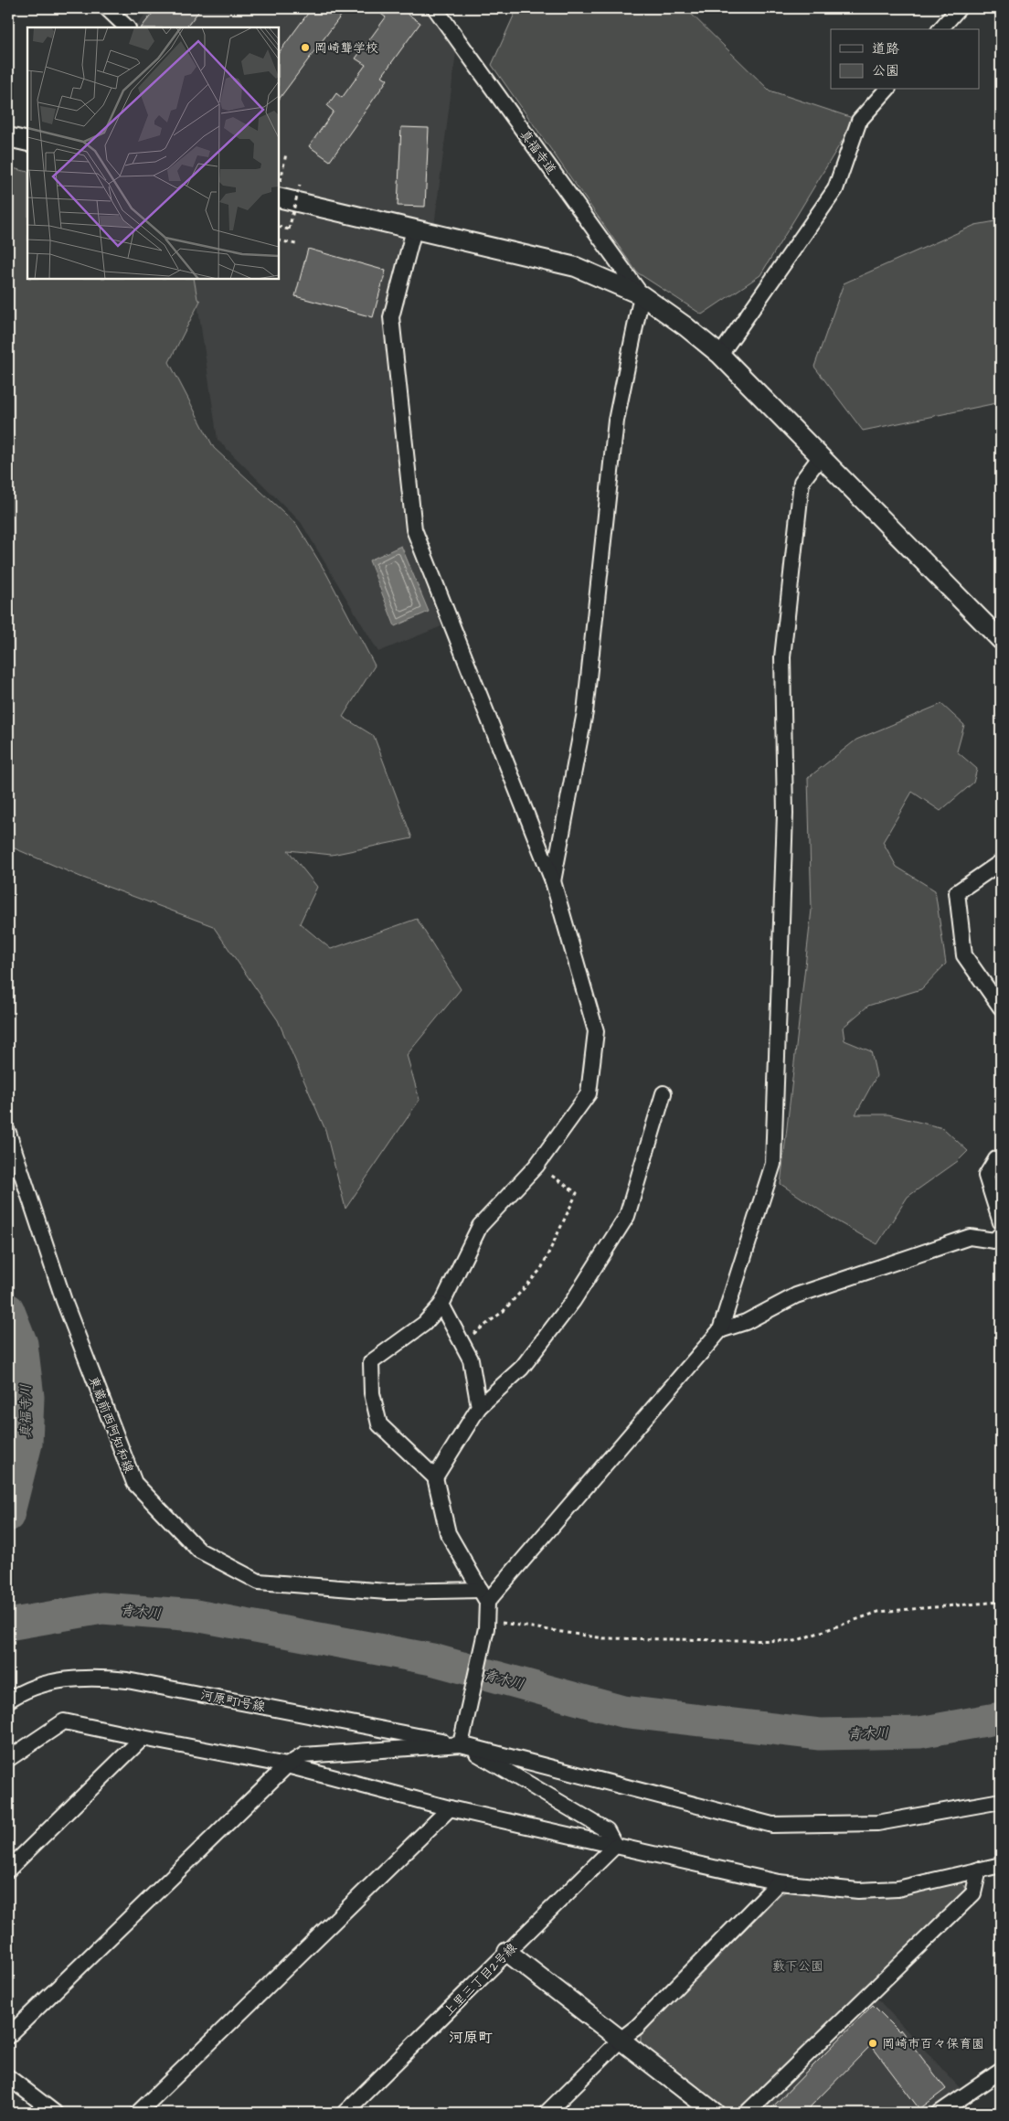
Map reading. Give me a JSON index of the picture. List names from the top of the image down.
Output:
{
  "streets": {
    "street": [
      "真福寺道",
      "東蔵前西阿知和線",
      "河原町1号線",
      "上里三丁目2号線"
    ]
  },
  "districts": ["河原町"],
  "water": ["真福寺川", "青木川"],
  "parks": ["藪下公園"],
  "places": ["岡崎聾学校", "岡崎市百々保育園"],
  "legend": ["道路", "公園"]
}
